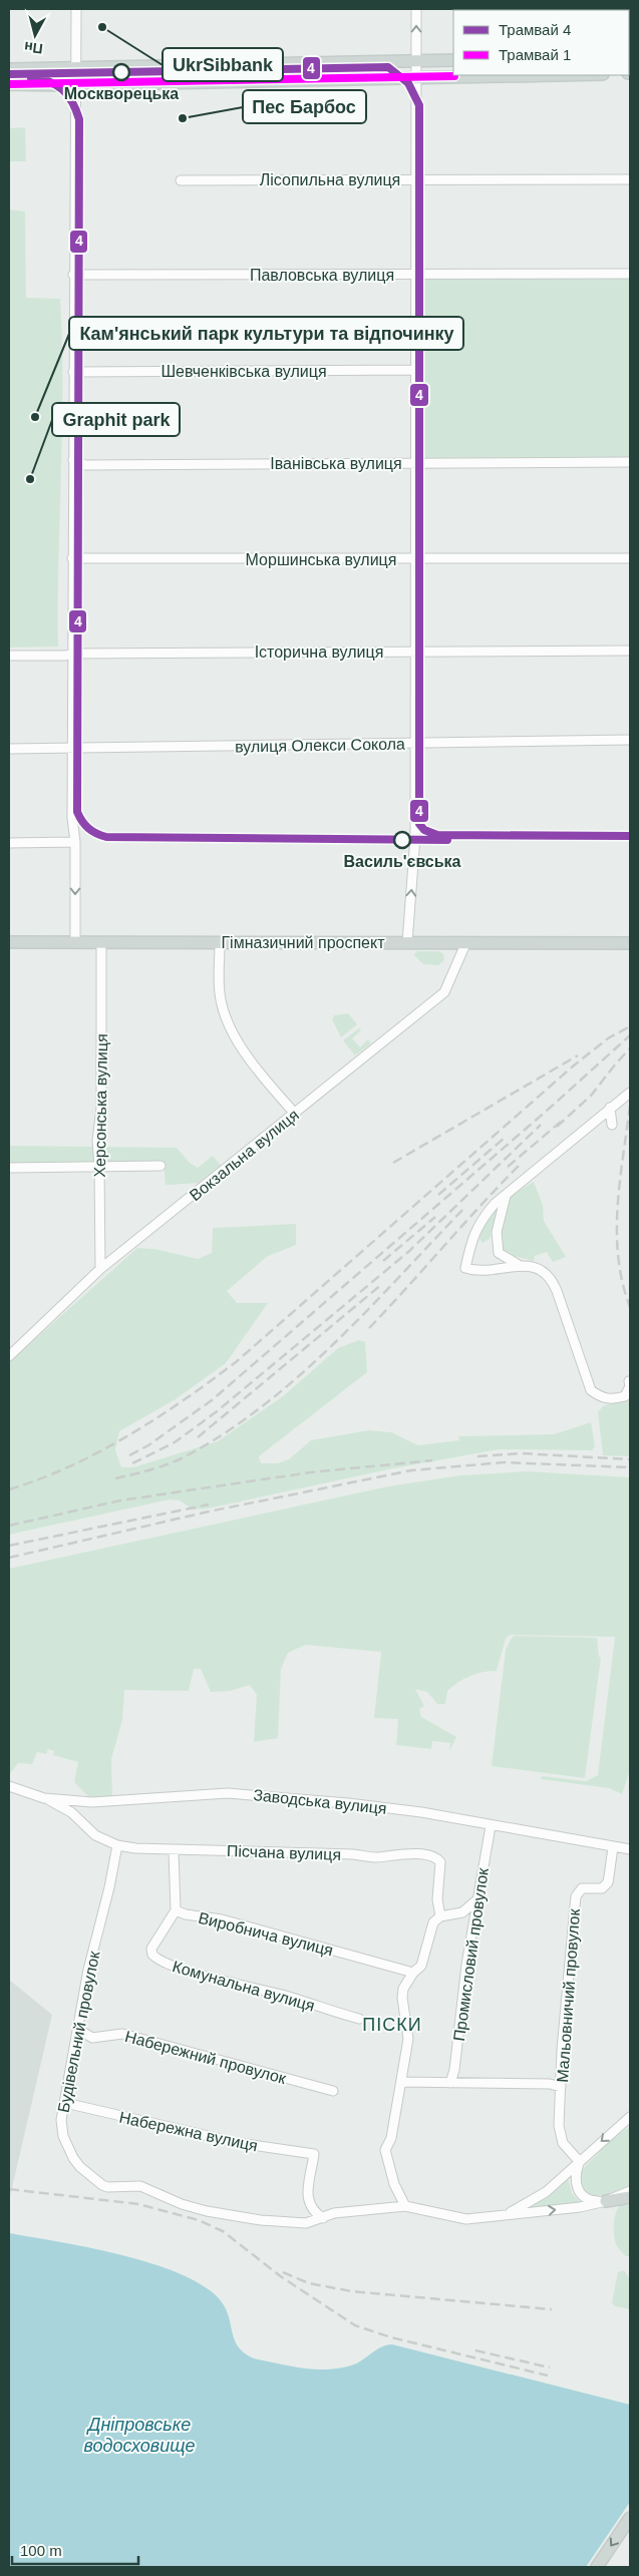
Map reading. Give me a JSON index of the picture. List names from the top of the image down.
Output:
{
  "streets": {
    "main road": ["Гімназичний проспект"],
    "street": [
      "Лісопильна вулиця",
      "Павловська вулиця",
      "Шевченківська вулиця",
      "Іванівська вулиця",
      "Моршинська вулиця",
      "Історична вулиця",
      "вулиця Олекси Сокола",
      "Херсонська вулиця",
      "Вокзальна вулиця",
      "Заводська вулиця",
      "Пісчана вулиця",
      "Виробнича вулиця",
      "Промисловий провулок",
      "Комунальна вулиця",
      "Мальовничий провулок",
      "Будівельний провулок",
      "Набережний провулок",
      "Набережна вулиця"
    ]
  },
  "crossings": [
    ["Гімназичний проспект", "Херсонська вулиця"],
    ["Гімназичний проспект", "Вокзальна вулиця"],
    ["Херсонська вулиця", "Вокзальна вулиця"],
    ["Заводська вулиця", "Пісчана вулиця"],
    ["Заводська вулиця", "Промисловий провулок"],
    ["Заводська вулиця", "Мальовничий провулок"],
    ["Пісчана вулиця", "Виробнича вулиця"],
    ["Пісчана вулиця", "Будівельний провулок"],
    ["Виробнича вулиця", "Комунальна вулиця"],
    ["Будівельний провулок", "Набережний провулок"],
    ["Будівельний провулок", "Набережна вулиця"]
  ],
  "districts": ["ПІСКИ"],
  "water": ["Дніпровське водосховище"],
  "places": [
    "UkrSibbank",
    "Москворецька",
    "Пес Барбос",
    "Кам'янський парк культури та відпочинку",
    "Graphit park",
    "Василь'євська"
  ],
  "lines": ["tram line 4", "tram line 1"],
  "legend": ["Трамвай 4", "Трамвай 1"],
  "scale_bar": "100 m",
  "north": "bottom"
}
